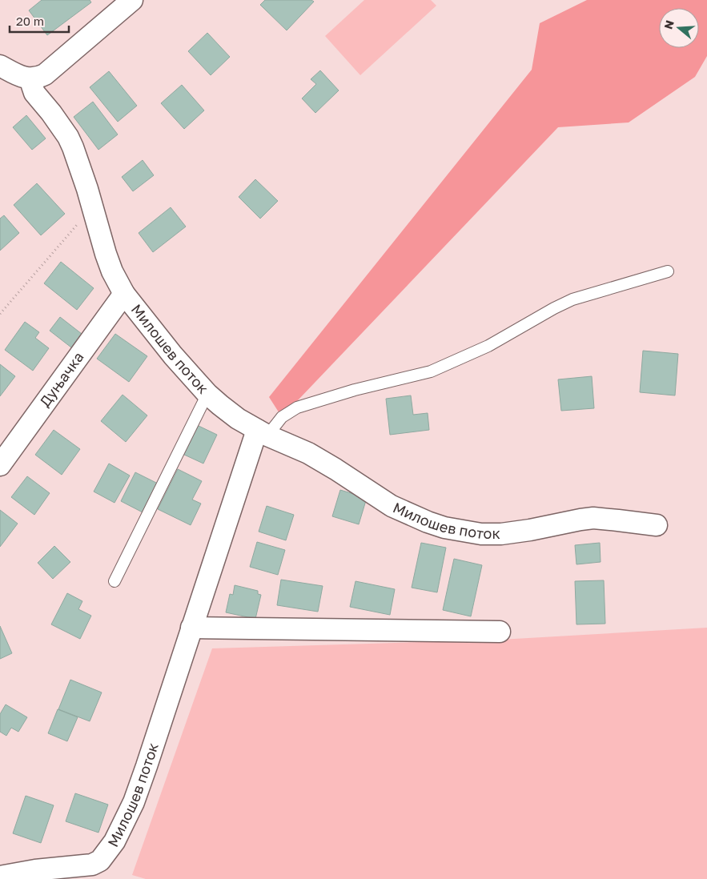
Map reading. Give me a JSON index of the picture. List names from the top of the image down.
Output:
{
  "streets": {
    "street": ["Милошев поток", "Дуњачка"]
  },
  "crossings": [
    ["Милошев поток", "Дуњачка"]
  ],
  "scale_bar": "20 m",
  "north": "left"
}
